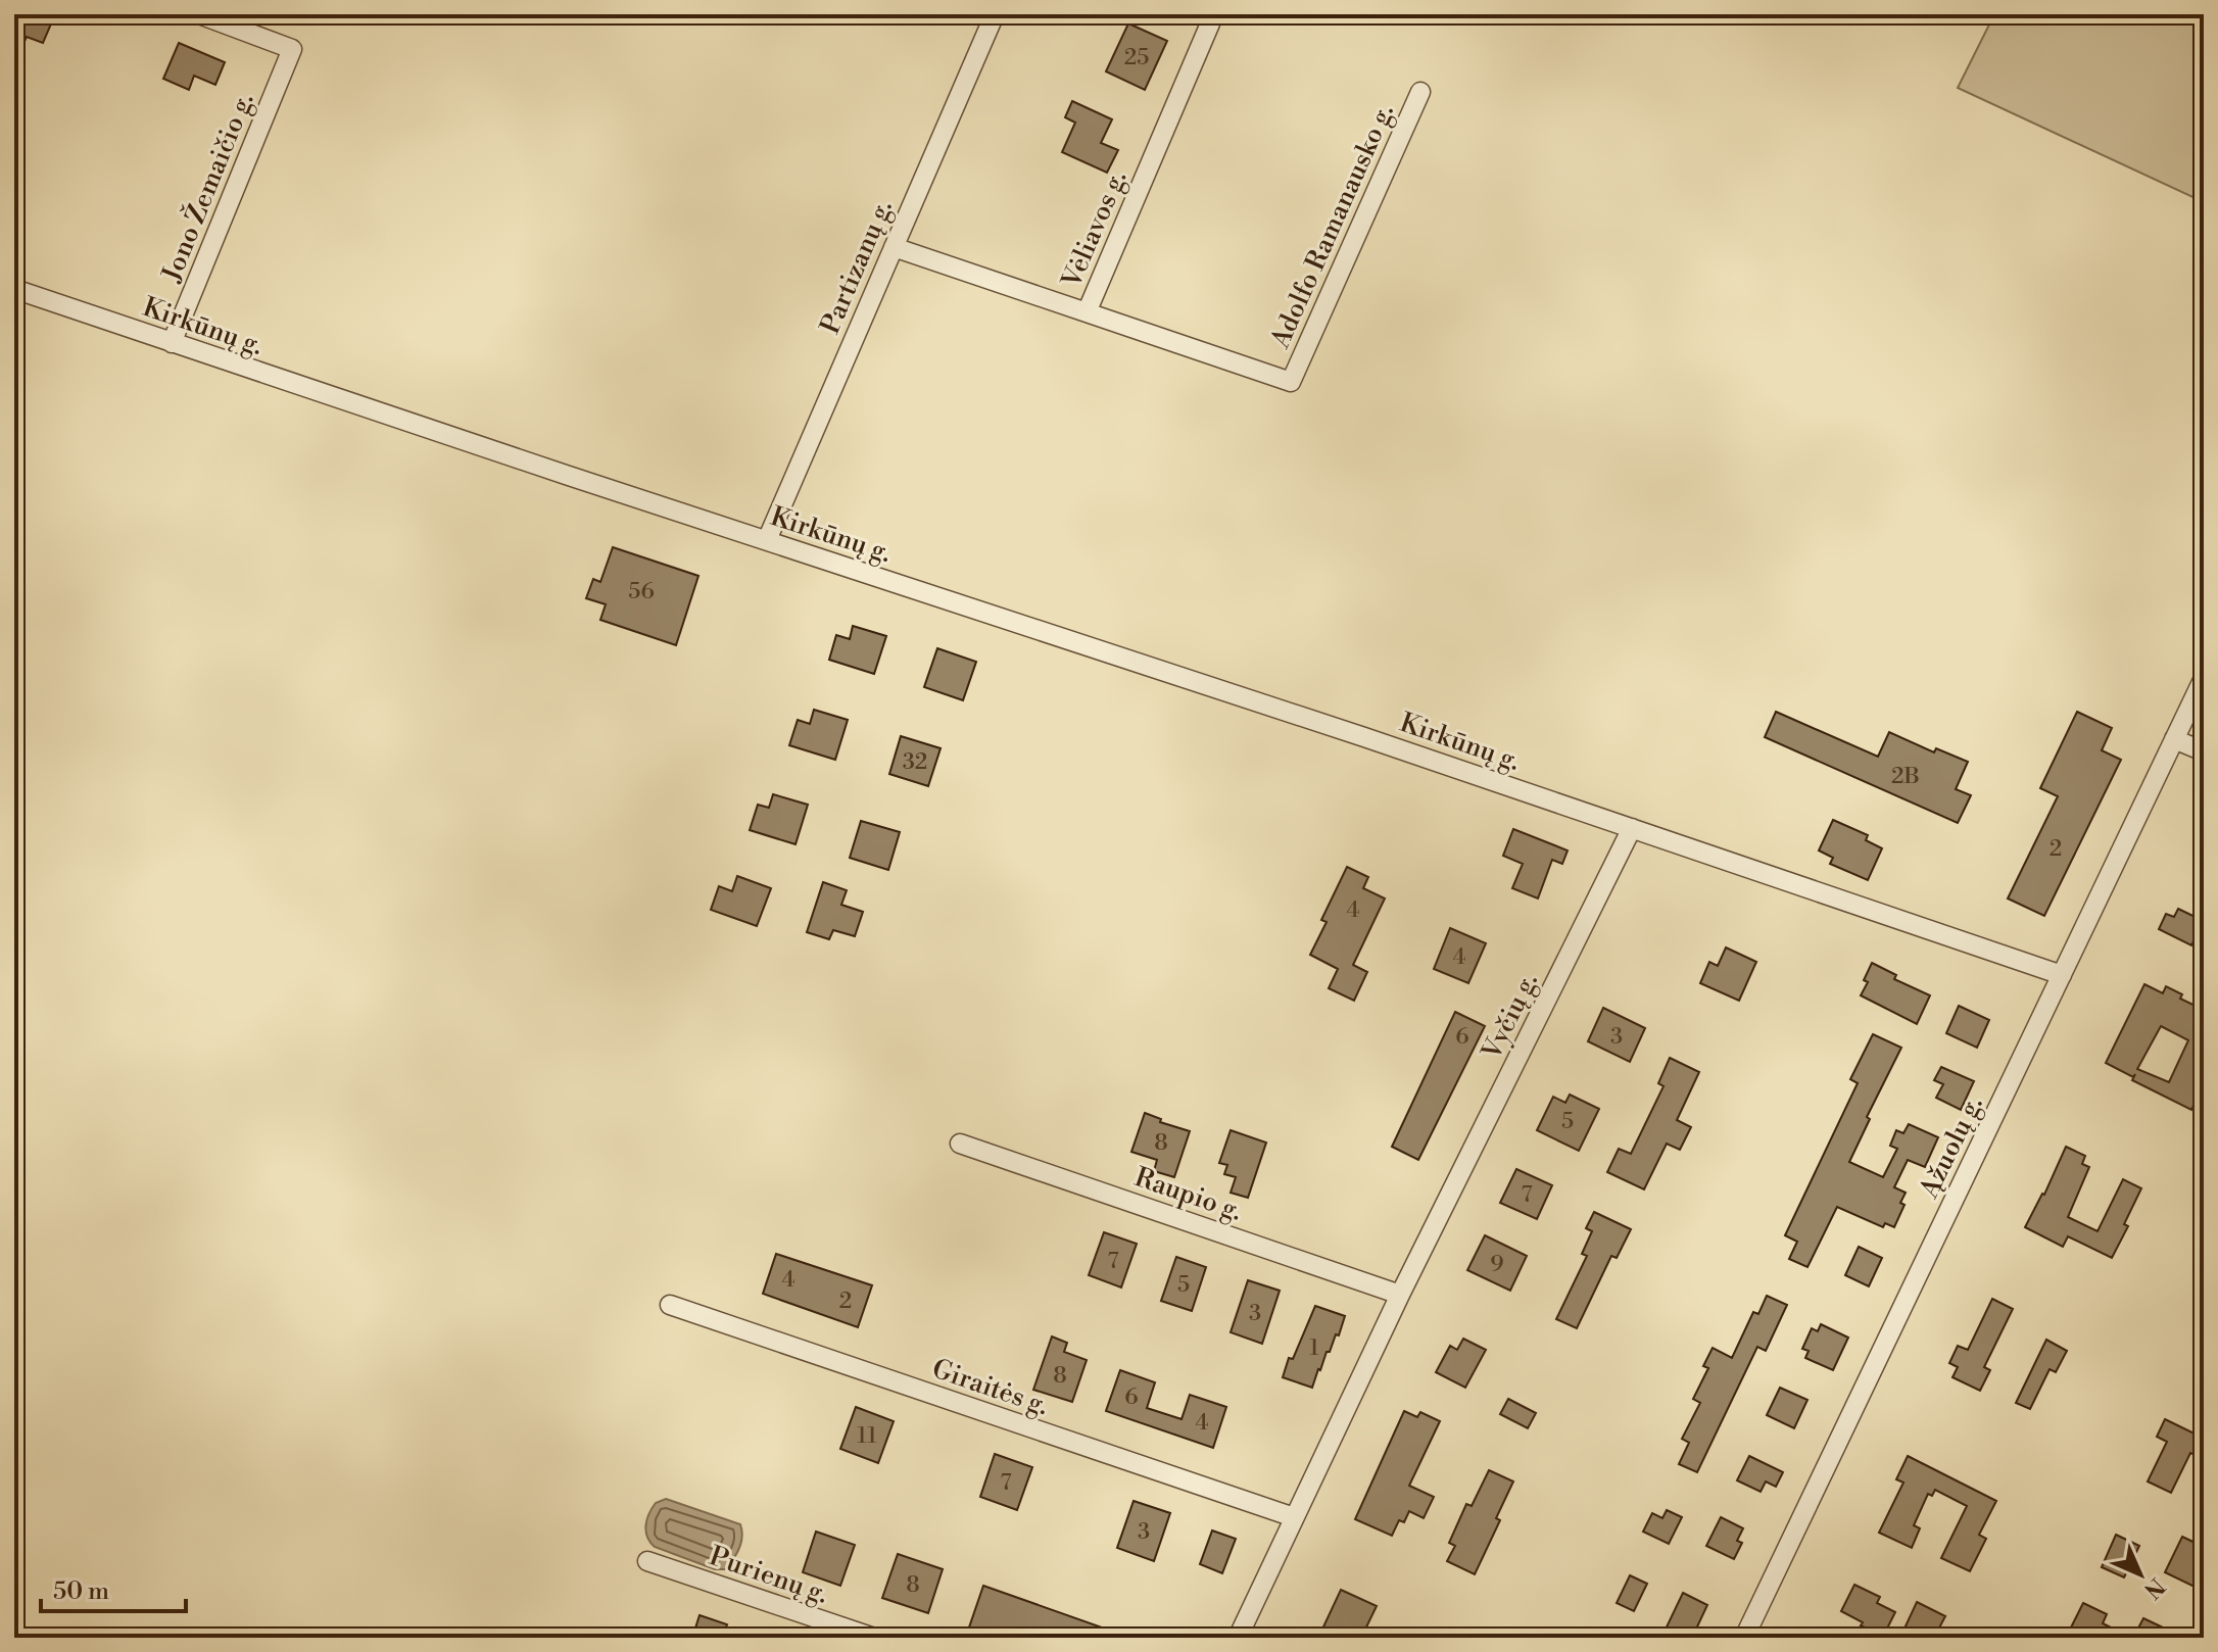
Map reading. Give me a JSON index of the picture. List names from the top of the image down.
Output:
{
  "streets": {
    "street": [
      "Jono Žemaičio g.",
      "Adolfo Ramanausko g.",
      "Vėliavos g.",
      "Partizanų g.",
      "Kirkūnų g.",
      "Vyčių g.",
      "Ąžuolų g.",
      "Raupio g.",
      "Giraitės g.",
      "Purienų g."
    ]
  },
  "crossings": [
    ["Jono Žemaičio g.", "Kirkūnų g."],
    ["Adolfo Ramanausko g.", "Vėliavos g."],
    ["Vėliavos g.", "Partizanų g."],
    ["Partizanų g.", "Kirkūnų g."],
    ["Kirkūnų g.", "Vyčių g."],
    ["Vyčių g.", "Raupio g."],
    ["Vyčių g.", "Giraitės g."]
  ],
  "house_numbers": [
    "25",
    "56",
    "32",
    "2B",
    "2",
    "4",
    "4",
    "6",
    "3",
    "5",
    "8",
    "7",
    "7",
    "9",
    "4",
    "5",
    "2",
    "3",
    "1",
    "8",
    "6",
    "4",
    "11",
    "7",
    "3",
    "8"
  ],
  "scale_bar": "50 m",
  "north": "bottom right"
}
